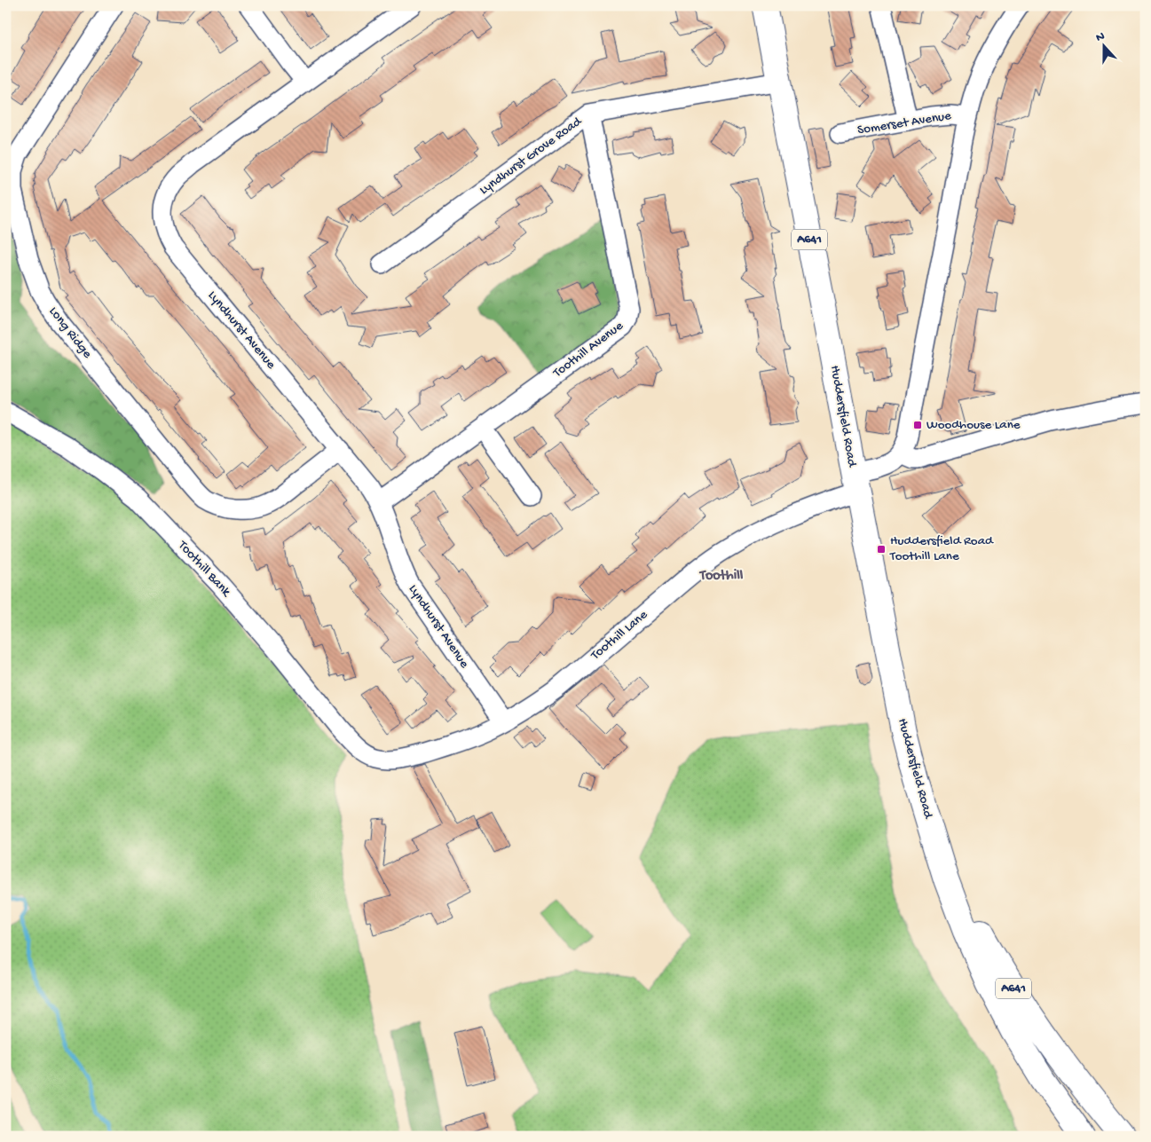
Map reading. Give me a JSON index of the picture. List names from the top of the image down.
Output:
{
  "streets": {
    "main road": ["A641", "Huddersfield Road"],
    "street": [
      "Somerset Avenue",
      "Lyndhurst Grove Road",
      "Lyndhurst Avenue",
      "Long Ridge",
      "Toothill Avenue",
      "Toothill Bank",
      "Toothill Lane"
    ]
  },
  "crossings": [
    ["Lyndhurst Grove Road", "Toothill Avenue"],
    ["Lyndhurst Grove Road", "Huddersfield Road"],
    ["Lyndhurst Avenue", "Long Ridge"],
    ["Lyndhurst Avenue", "Toothill Avenue"],
    ["Lyndhurst Avenue", "Toothill Lane"],
    ["Huddersfield Road", "Toothill Lane"],
    ["Toothill Bank", "Toothill Lane"]
  ],
  "districts": ["Toothill"],
  "places": {
    "transit": ["Woodhouse Lane", "Huddersfield Road Toothill Lane"]
  },
  "north": "top"
}
